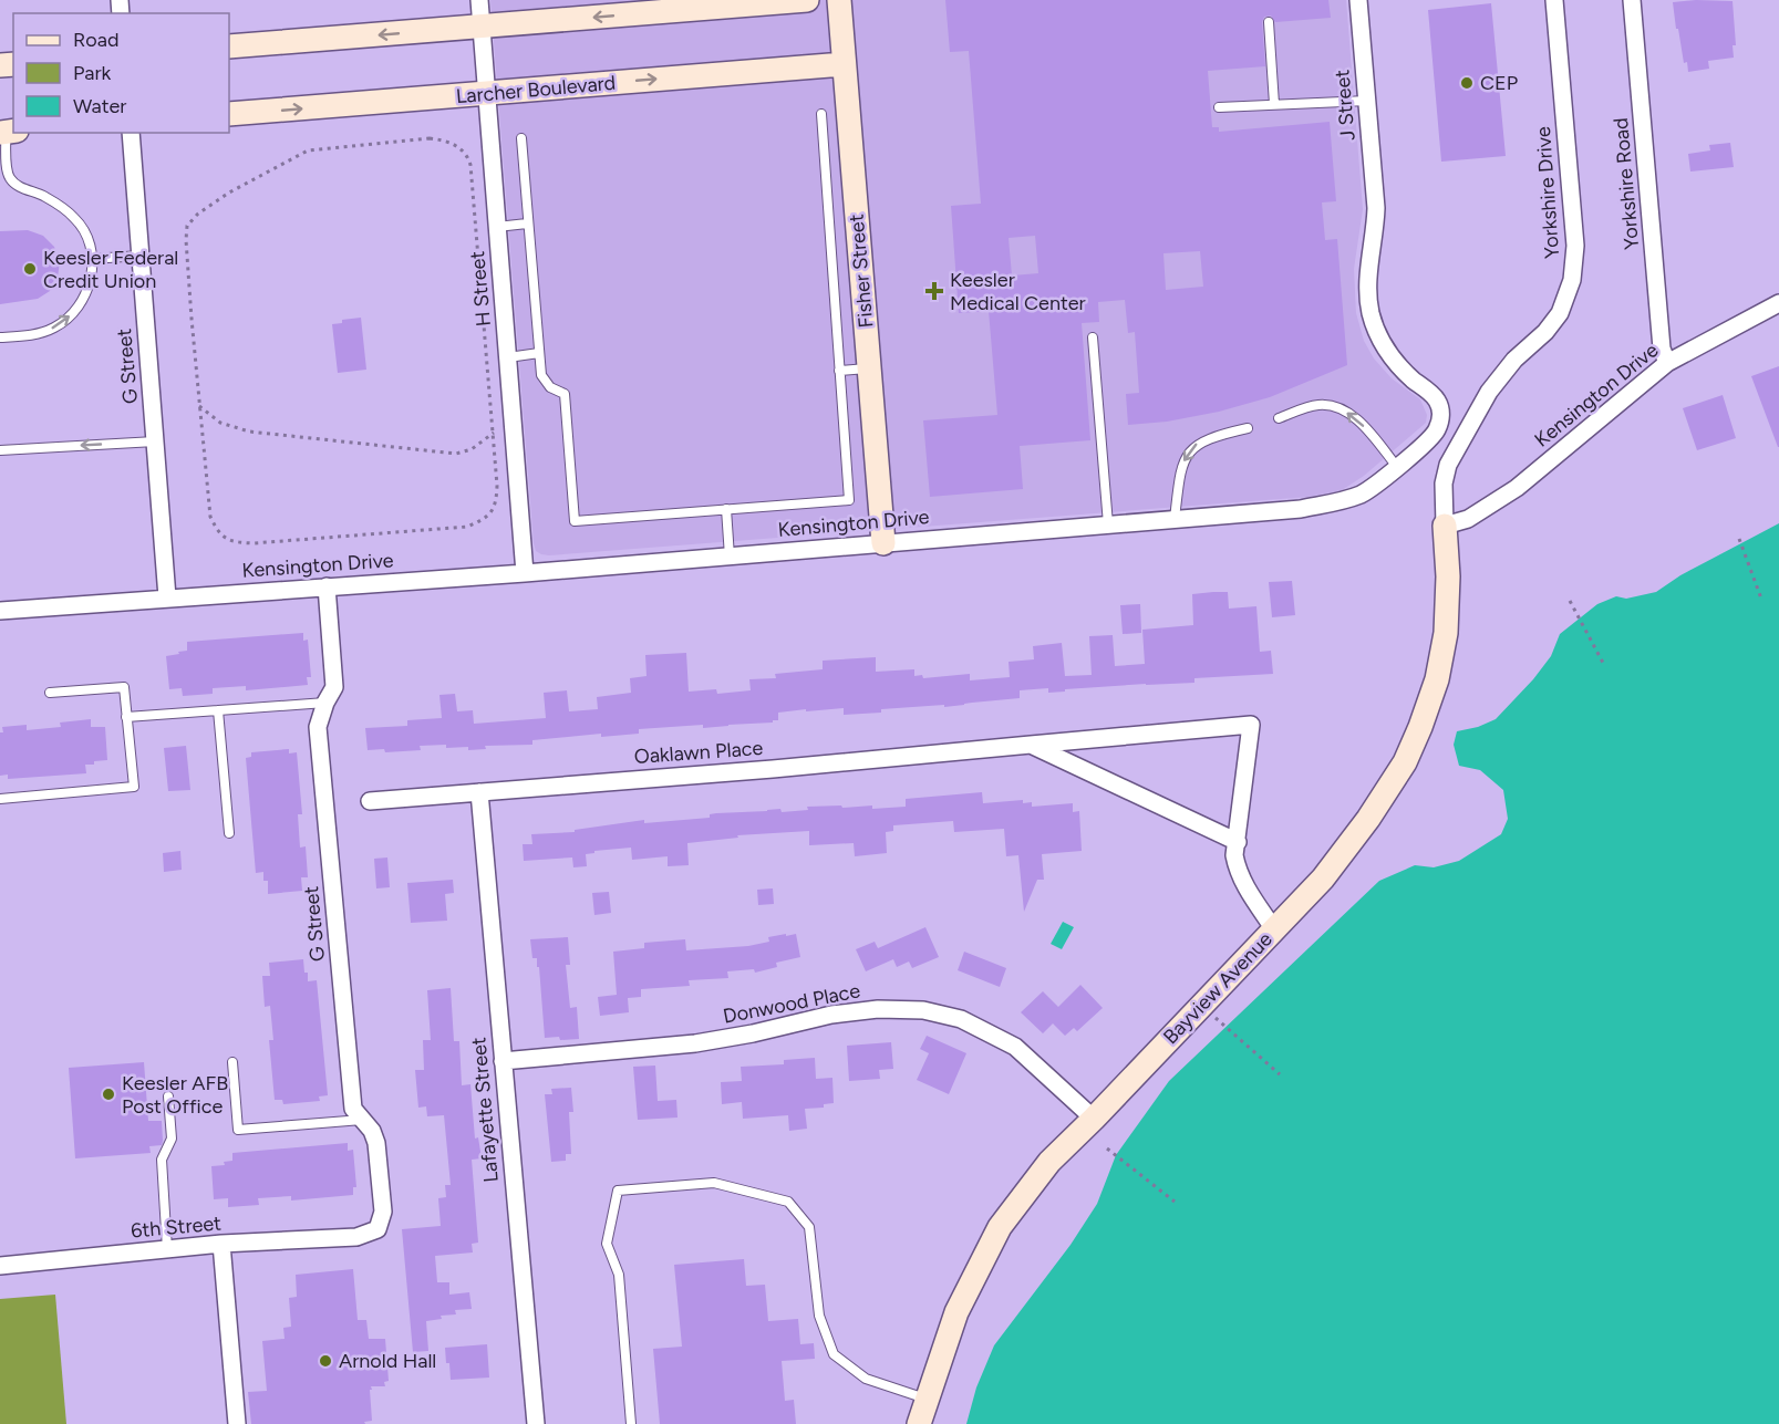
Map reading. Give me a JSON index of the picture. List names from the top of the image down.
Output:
{
  "streets": {
    "street": [
      "Larcher Boulevard",
      "J Street",
      "Yorkshire Road",
      "Yorkshire Drive",
      "Fisher Street",
      "H Street",
      "G Street",
      "Kensington Drive",
      "Oaklawn Place",
      "Bayview Avenue",
      "Donwood Place",
      "Lafayette Street",
      "6th Street"
    ]
  },
  "crossings": [
    ["Larcher Boulevard", "Fisher Street"],
    ["Larcher Boulevard", "H Street"],
    ["J Street", "Kensington Drive"],
    ["Yorkshire Road", "Kensington Drive"],
    ["Yorkshire Drive", "Kensington Drive"],
    ["Yorkshire Drive", "Bayview Avenue"],
    ["Fisher Street", "Kensington Drive"],
    ["H Street", "Kensington Drive"],
    ["G Street", "Kensington Drive"],
    ["G Street", "6th Street"],
    ["Kensington Drive", "Bayview Avenue"],
    ["Oaklawn Place", "Bayview Avenue"],
    ["Oaklawn Place", "Lafayette Street"],
    ["Bayview Avenue", "Donwood Place"],
    ["Donwood Place", "Lafayette Street"]
  ],
  "places": {
    "other": [
      "CEP",
      "Keesler Federal Credit Union",
      "Keesler AFB Post Office",
      "Arnold Hall"
    ],
    "health": ["Keesler Medical Center"]
  },
  "legend": ["Road", "Park", "Water"]
}
